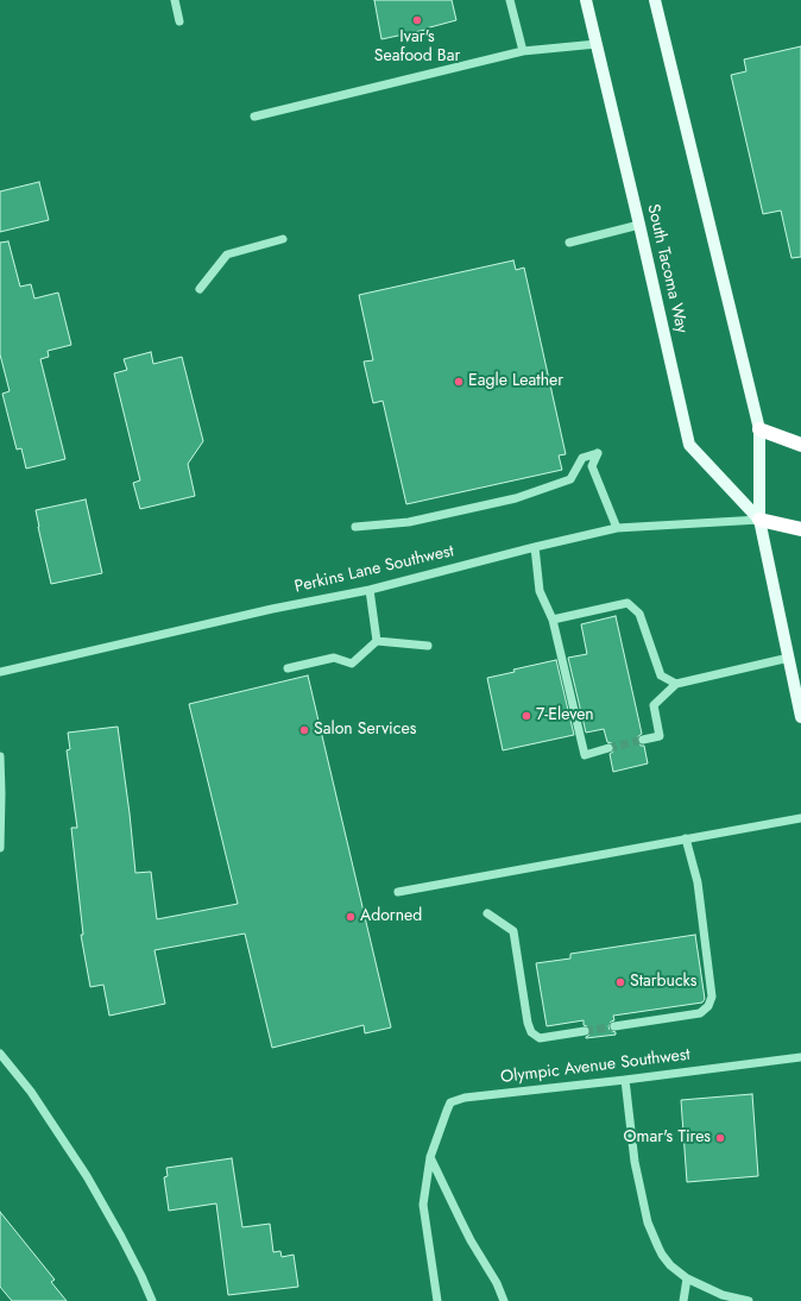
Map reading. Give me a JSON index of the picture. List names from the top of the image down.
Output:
{
  "streets": {
    "main road": ["South Tacoma Way"],
    "street": ["Perkins Lane Southwest", "Olympic Avenue Southwest"]
  },
  "crossings": [
    ["South Tacoma Way", "Perkins Lane Southwest"]
  ],
  "places": [
    "Ivar's Seafood Bar",
    "Eagle Leather",
    "7-Eleven",
    "Salon Services",
    "Adorned",
    "Starbucks",
    "Omar's Tires"
  ]
}
